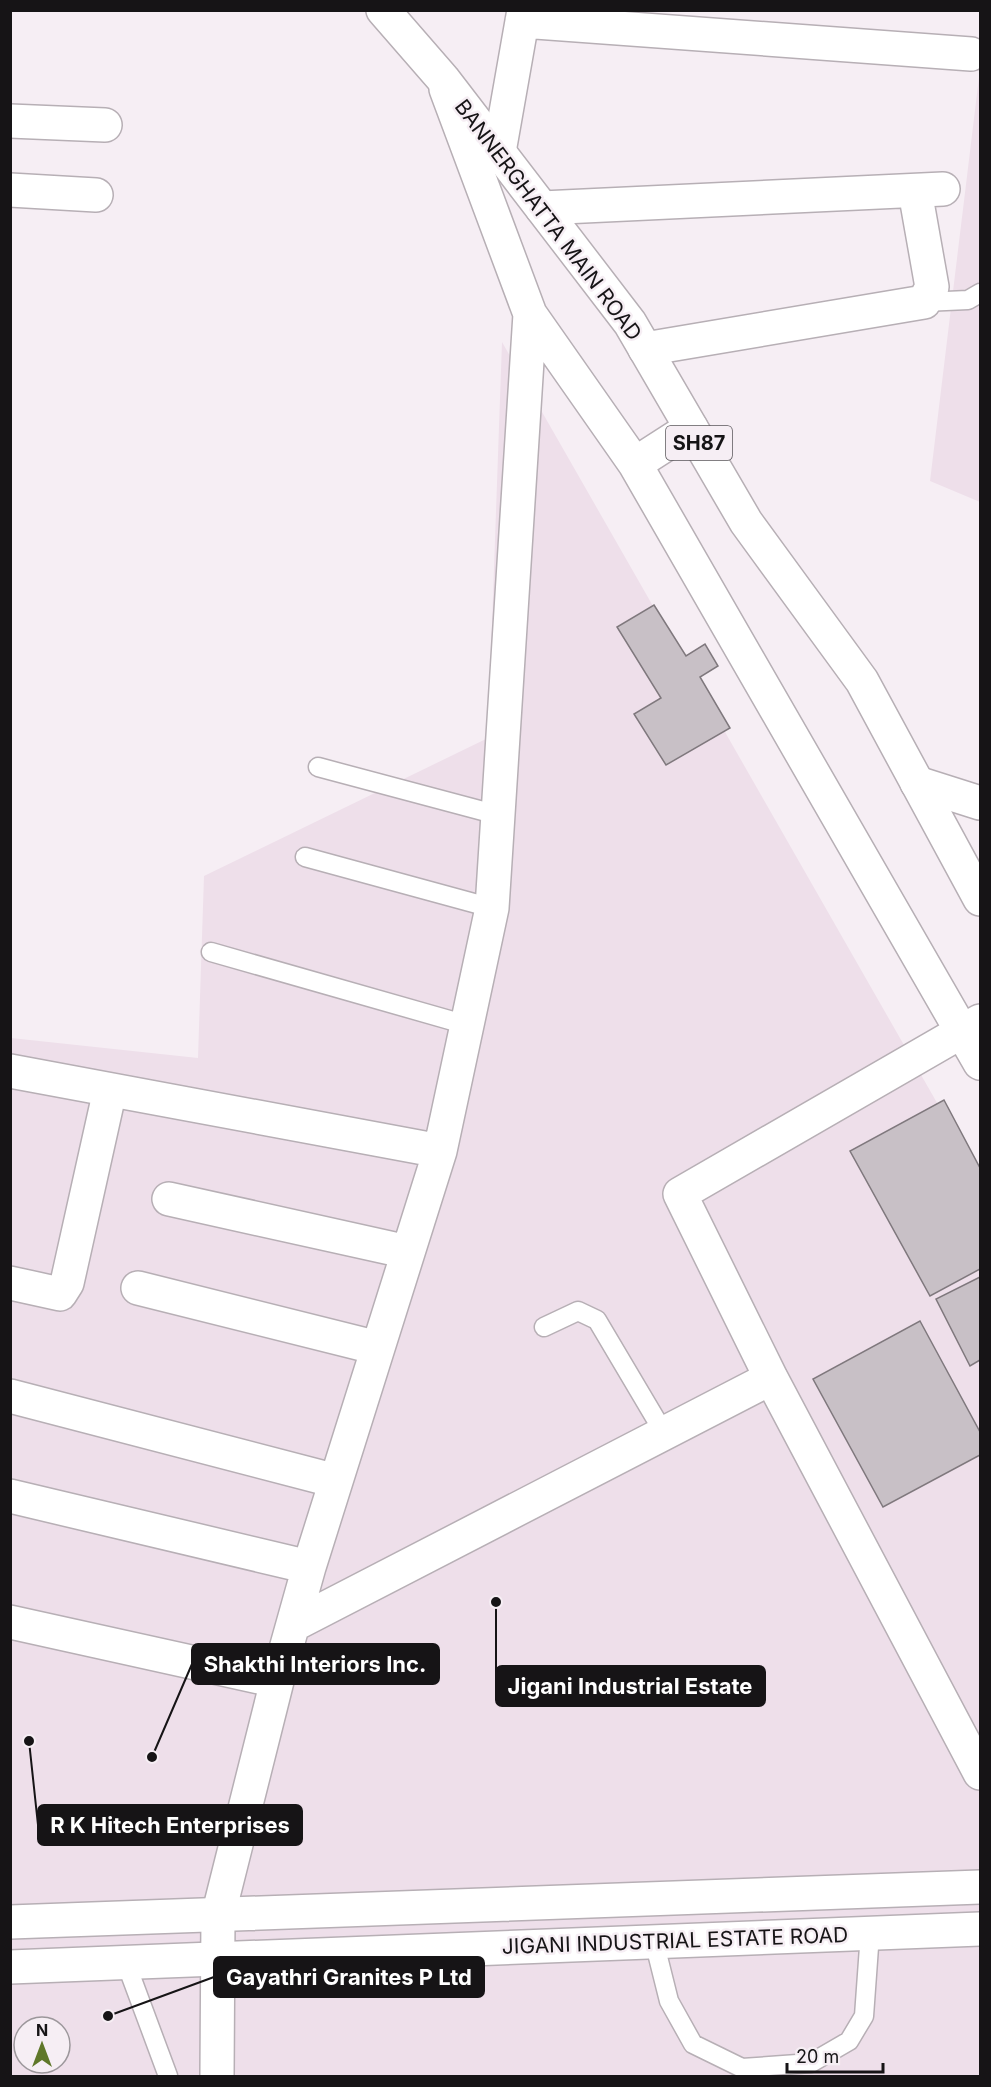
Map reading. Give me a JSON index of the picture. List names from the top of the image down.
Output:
{
  "streets": {
    "street": ["BANNERGHATTA MAIN ROAD", "SH87", "JIGANI INDUSTRIAL ESTATE ROAD"]
  },
  "places": [
    "Jigani Industrial Estate",
    "R K Hitech Enterprises",
    "Shakthi Interiors Inc.",
    "Gayathri Granites P Ltd"
  ],
  "scale_bar": "20 m",
  "north": "top"
}
